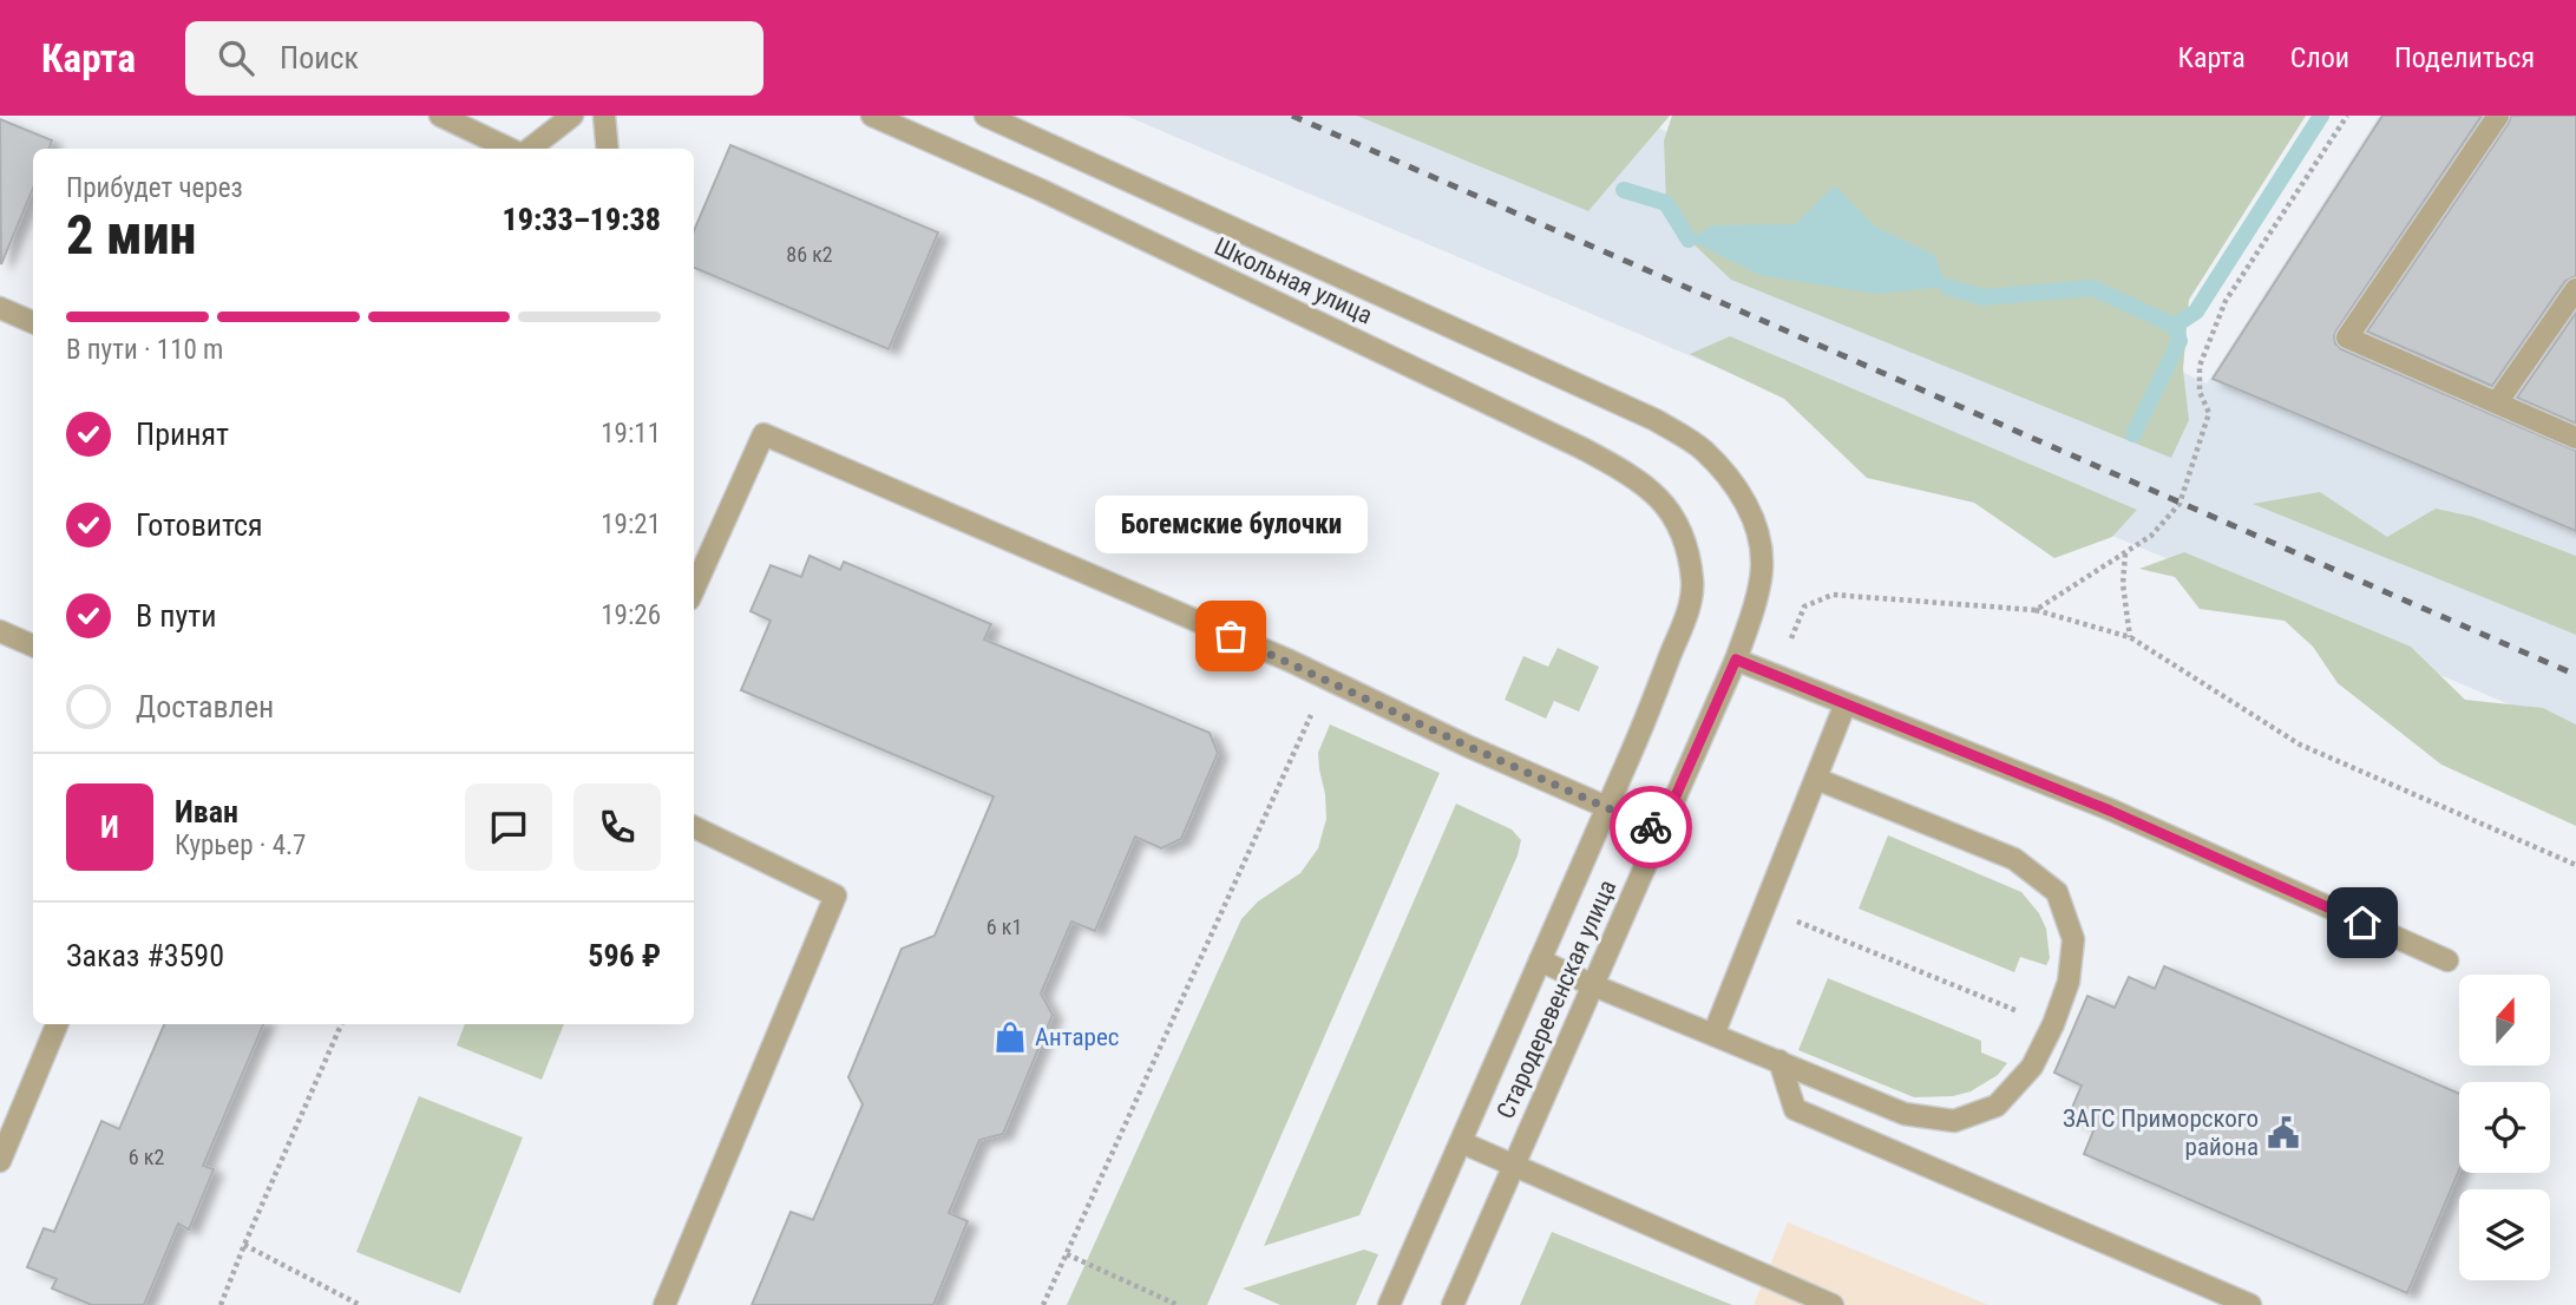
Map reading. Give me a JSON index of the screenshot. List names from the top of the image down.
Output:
{
  "streets": {
    "street": ["Школьная улица", "Стародеревенская улица"]
  },
  "crossings": [
    ["Школьная улица", "Стародеревенская улица"]
  ],
  "places": {
    "other": ["Богемские булочки"],
    "shop": ["Антарес"],
    "public building": ["ЗАГС Приморского района"]
  },
  "house_numbers": ["86 к2", "6 к1", "6 к2"],
  "north": "top",
  "page": {
    "header": "Карта",
    "search": "Поиск",
    "nav": ["Карта", "Слои", "Поделиться"],
    "heading": ["2 мин", "Прибудет через", "19:33–19:38"],
    "panel": [
      "Иван",
      "Курьер · 4.7",
      "Заказ #3590",
      "596 ₽"
    ],
    "bar": "В пути · 110 m",
    "list": [
      ["Принят", "19:11"],
      ["Готовится", "19:21"],
      ["В пути", "19:26"],
      "Доставлен"
    ],
    "bubble": "Богемские булочки",
    "round": "И"
  }
}
